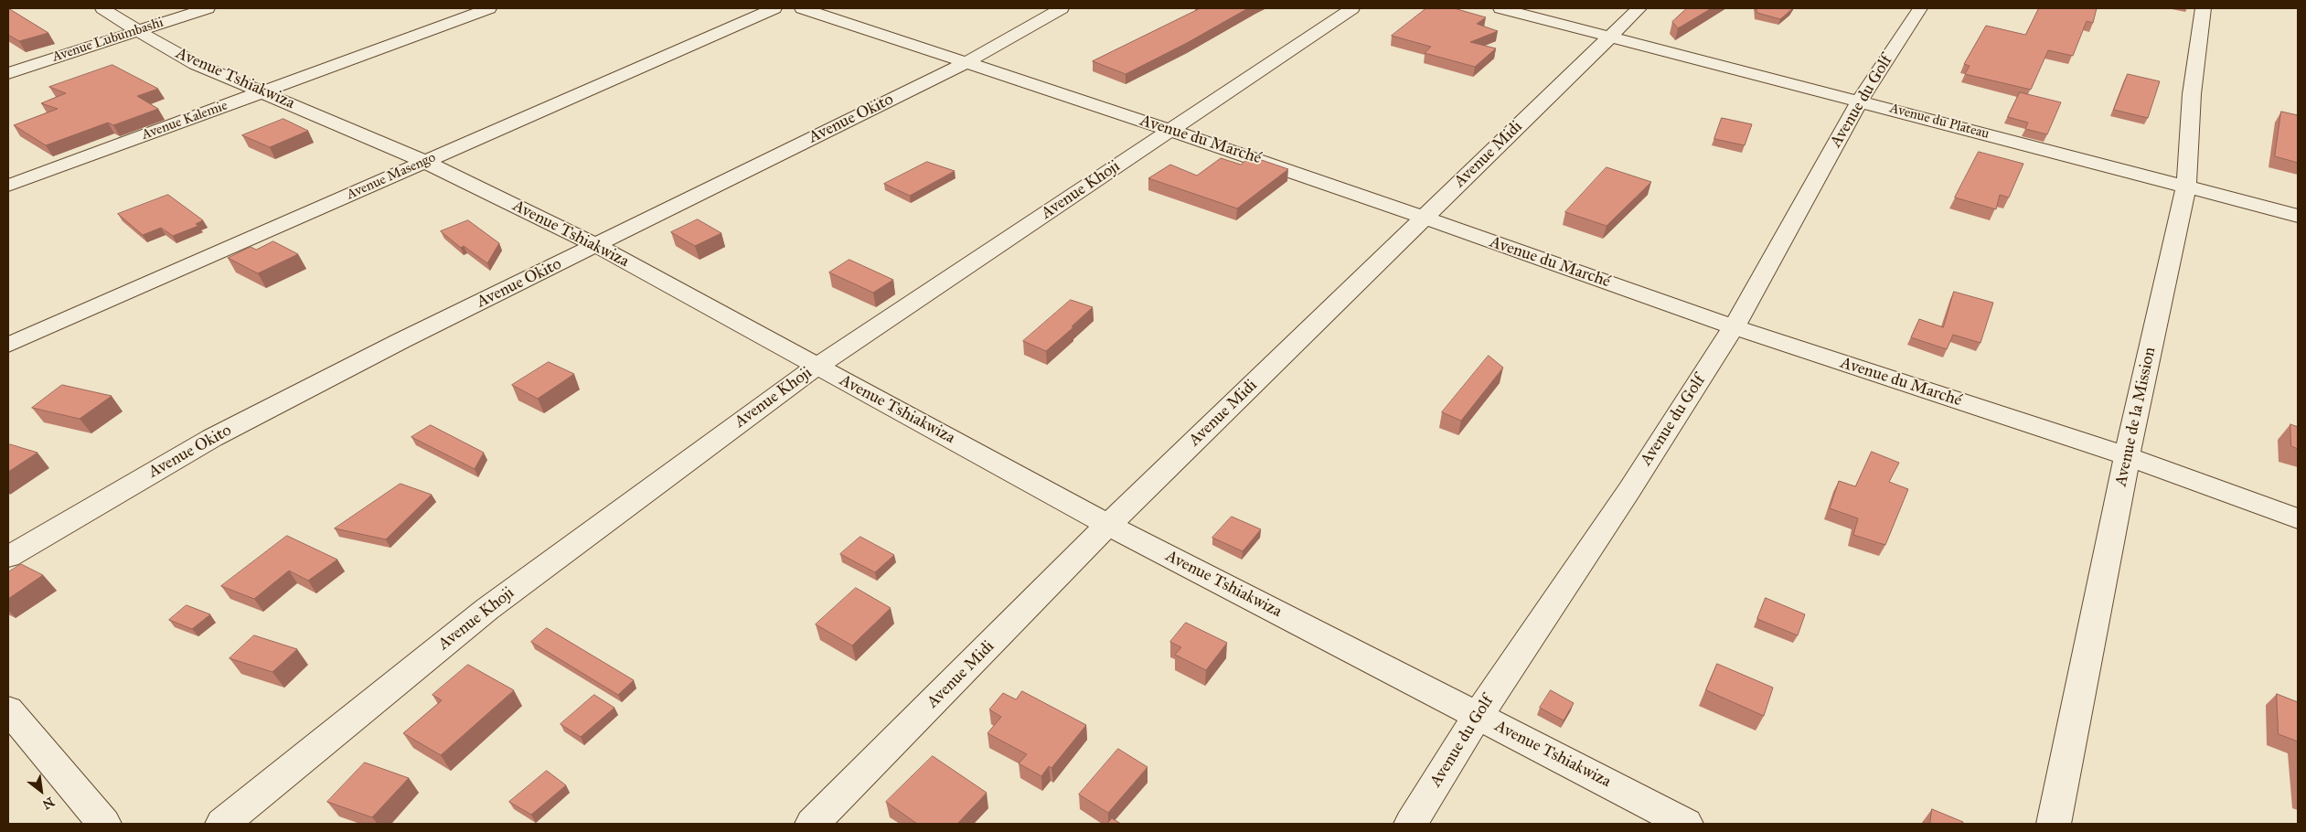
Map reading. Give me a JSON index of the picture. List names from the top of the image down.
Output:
{
  "streets": {
    "street": [
      "Avenue Lubumbashi",
      "Avenue Tshiakwiza",
      "Avenue du Golf",
      "Avenue Okito",
      "Avenue Kalemie",
      "Avenue du Plateau",
      "Avenue du Marché",
      "Avenue Midi",
      "Avenue Masengo",
      "Avenue Khoji",
      "Avenue de la Mission"
    ]
  },
  "crossings": [
    ["Avenue Lubumbashi", "Avenue Tshiakwiza"],
    ["Avenue Tshiakwiza", "Avenue du Golf"],
    ["Avenue Tshiakwiza", "Avenue Okito"],
    ["Avenue Tshiakwiza", "Avenue Kalemie"],
    ["Avenue Tshiakwiza", "Avenue Midi"],
    ["Avenue Tshiakwiza", "Avenue Masengo"],
    ["Avenue Tshiakwiza", "Avenue Khoji"],
    ["Avenue du Golf", "Avenue du Plateau"],
    ["Avenue du Golf", "Avenue du Marché"],
    ["Avenue Okito", "Avenue du Marché"],
    ["Avenue du Plateau", "Avenue Midi"],
    ["Avenue du Plateau", "Avenue de la Mission"],
    ["Avenue du Marché", "Avenue Midi"],
    ["Avenue du Marché", "Avenue Khoji"],
    ["Avenue du Marché", "Avenue de la Mission"]
  ],
  "north": "bottom right"
}
